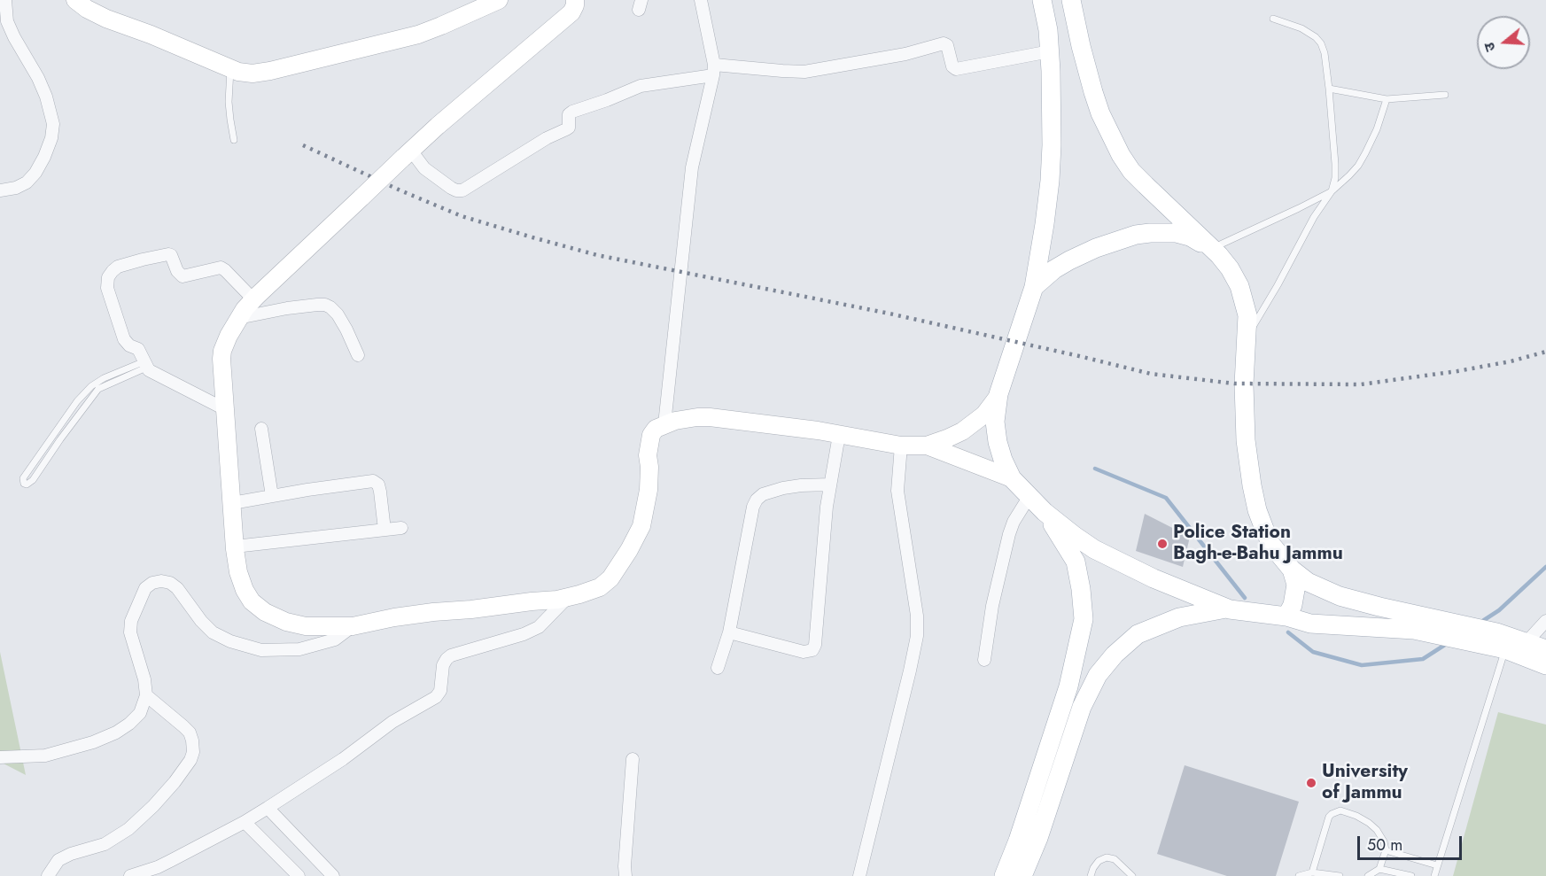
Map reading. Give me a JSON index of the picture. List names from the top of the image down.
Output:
{
  "places": ["Police Station Bagh-e-Bahu Jammu", "University of Jammu"],
  "scale_bar": "50 m",
  "north": "left"
}
